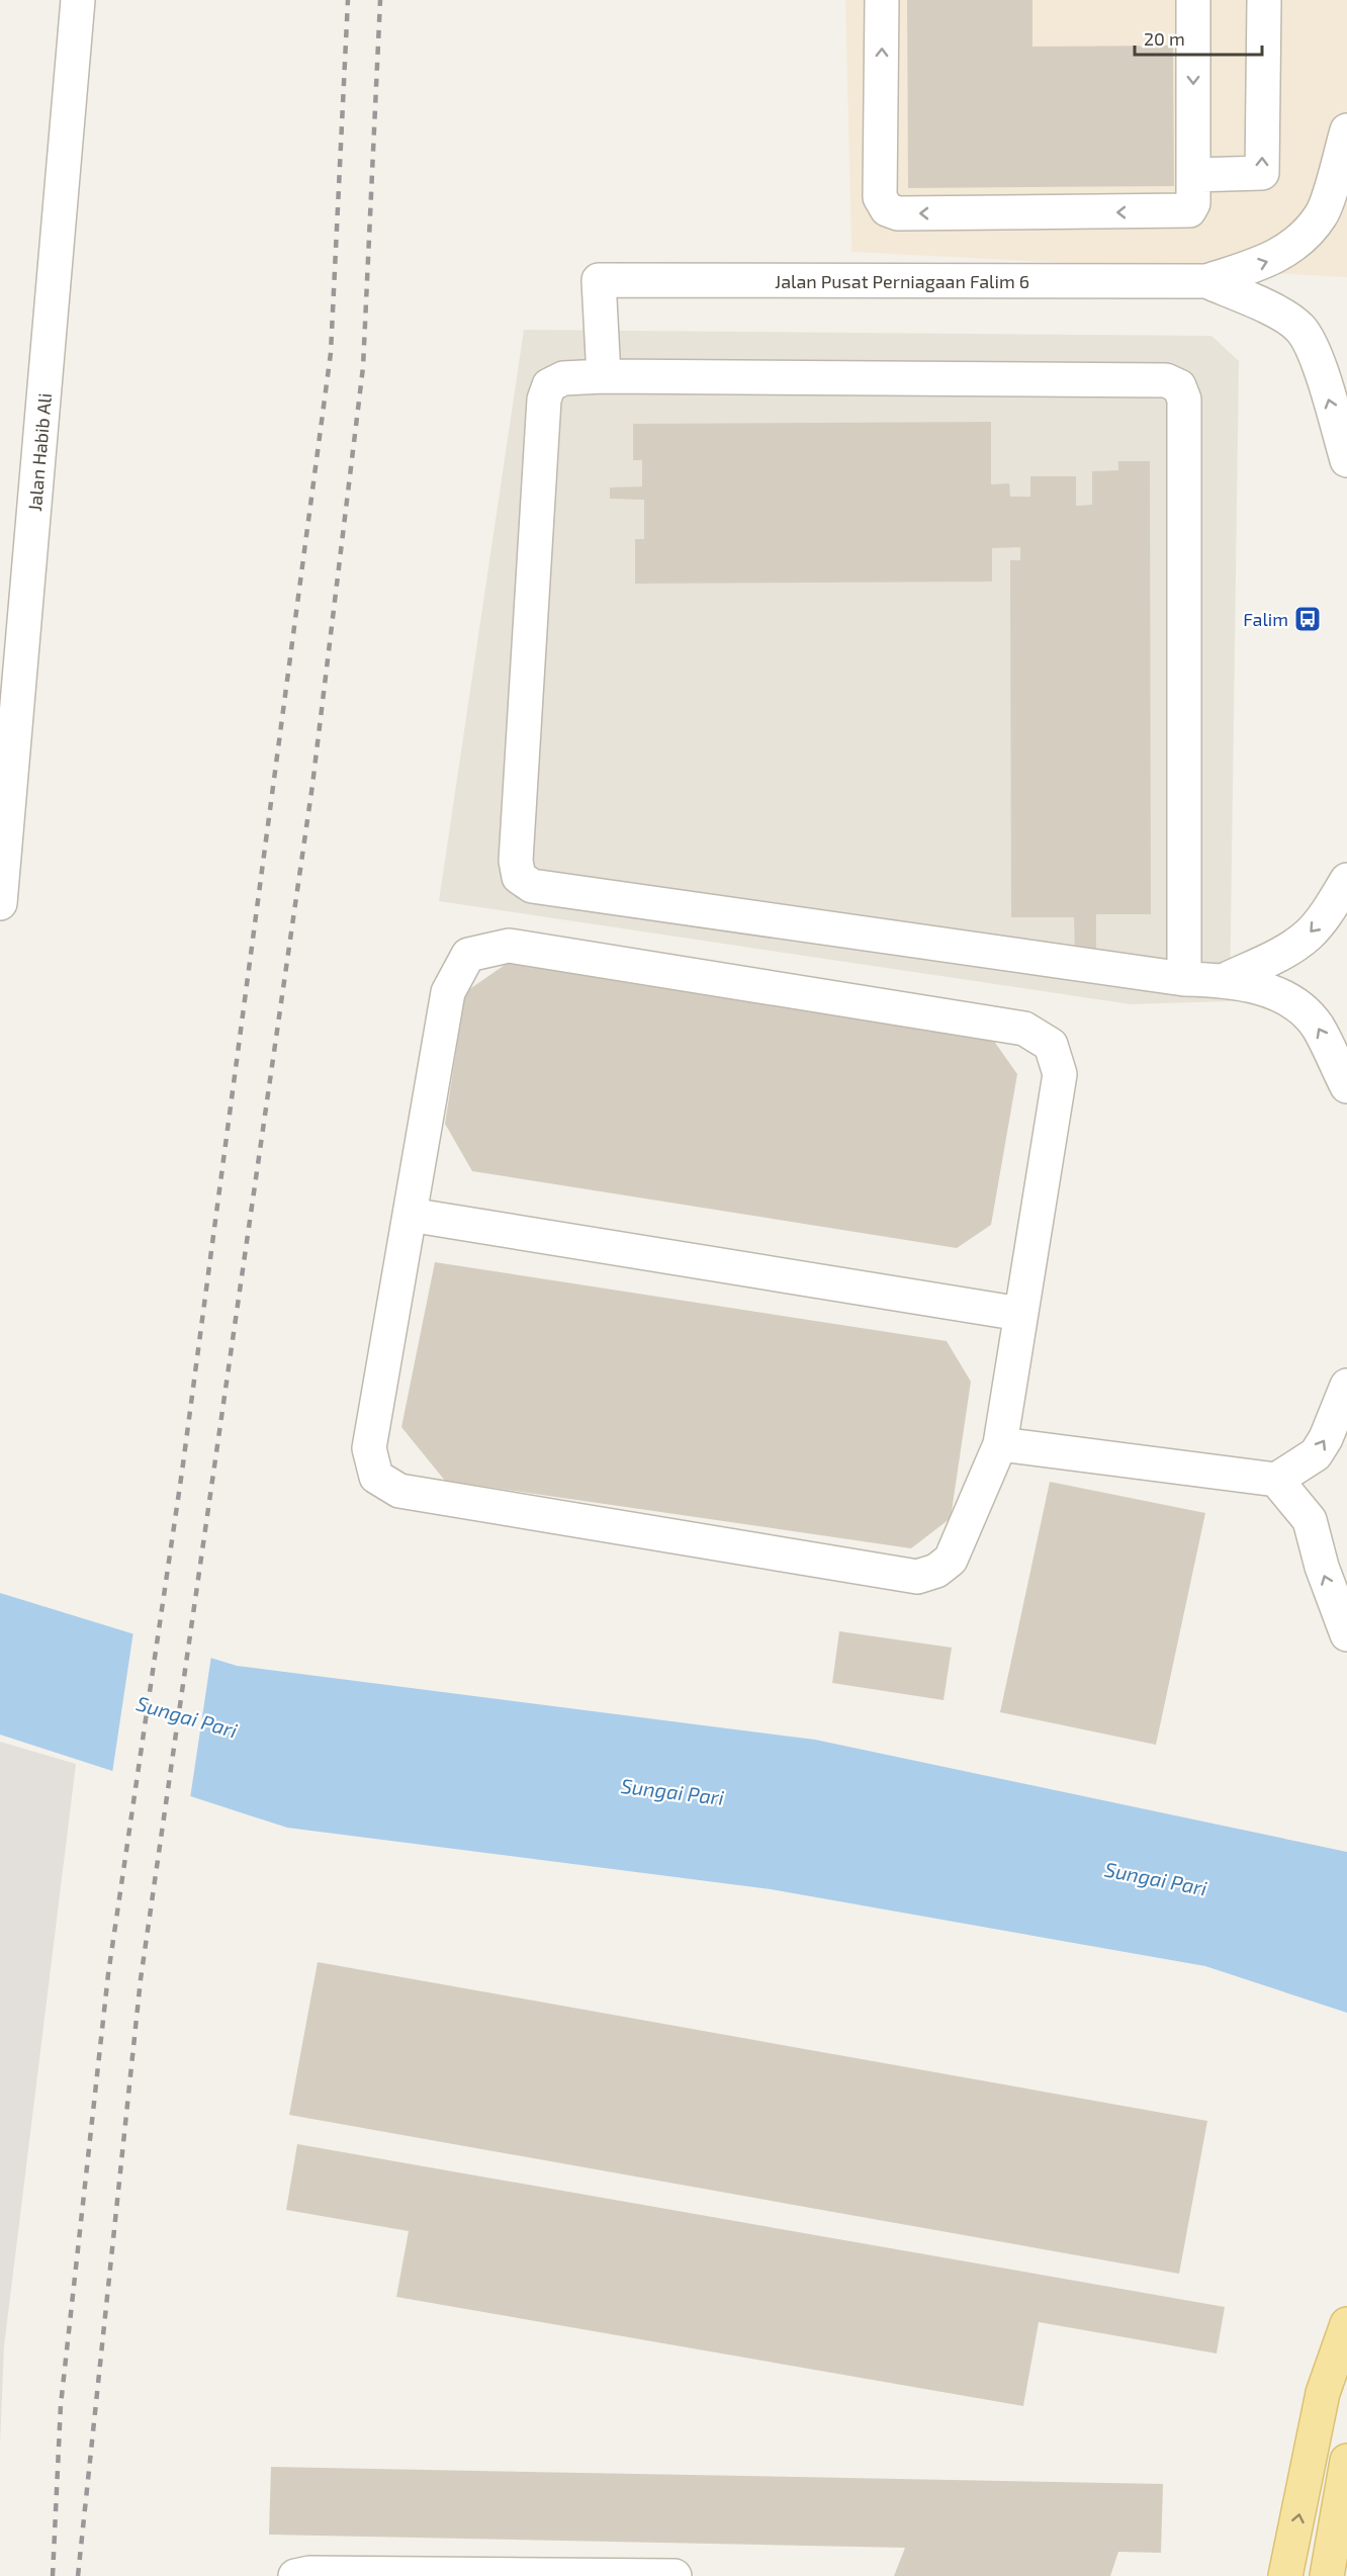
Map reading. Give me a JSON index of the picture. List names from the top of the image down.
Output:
{
  "streets": {
    "street": ["Jalan Pusat Perniagaan Falim 6", "Jalan Habib Ali"]
  },
  "water": ["Sungai Pari"],
  "places": {
    "bus stop": ["Falim"]
  },
  "scale_bar": "20 m"
}
